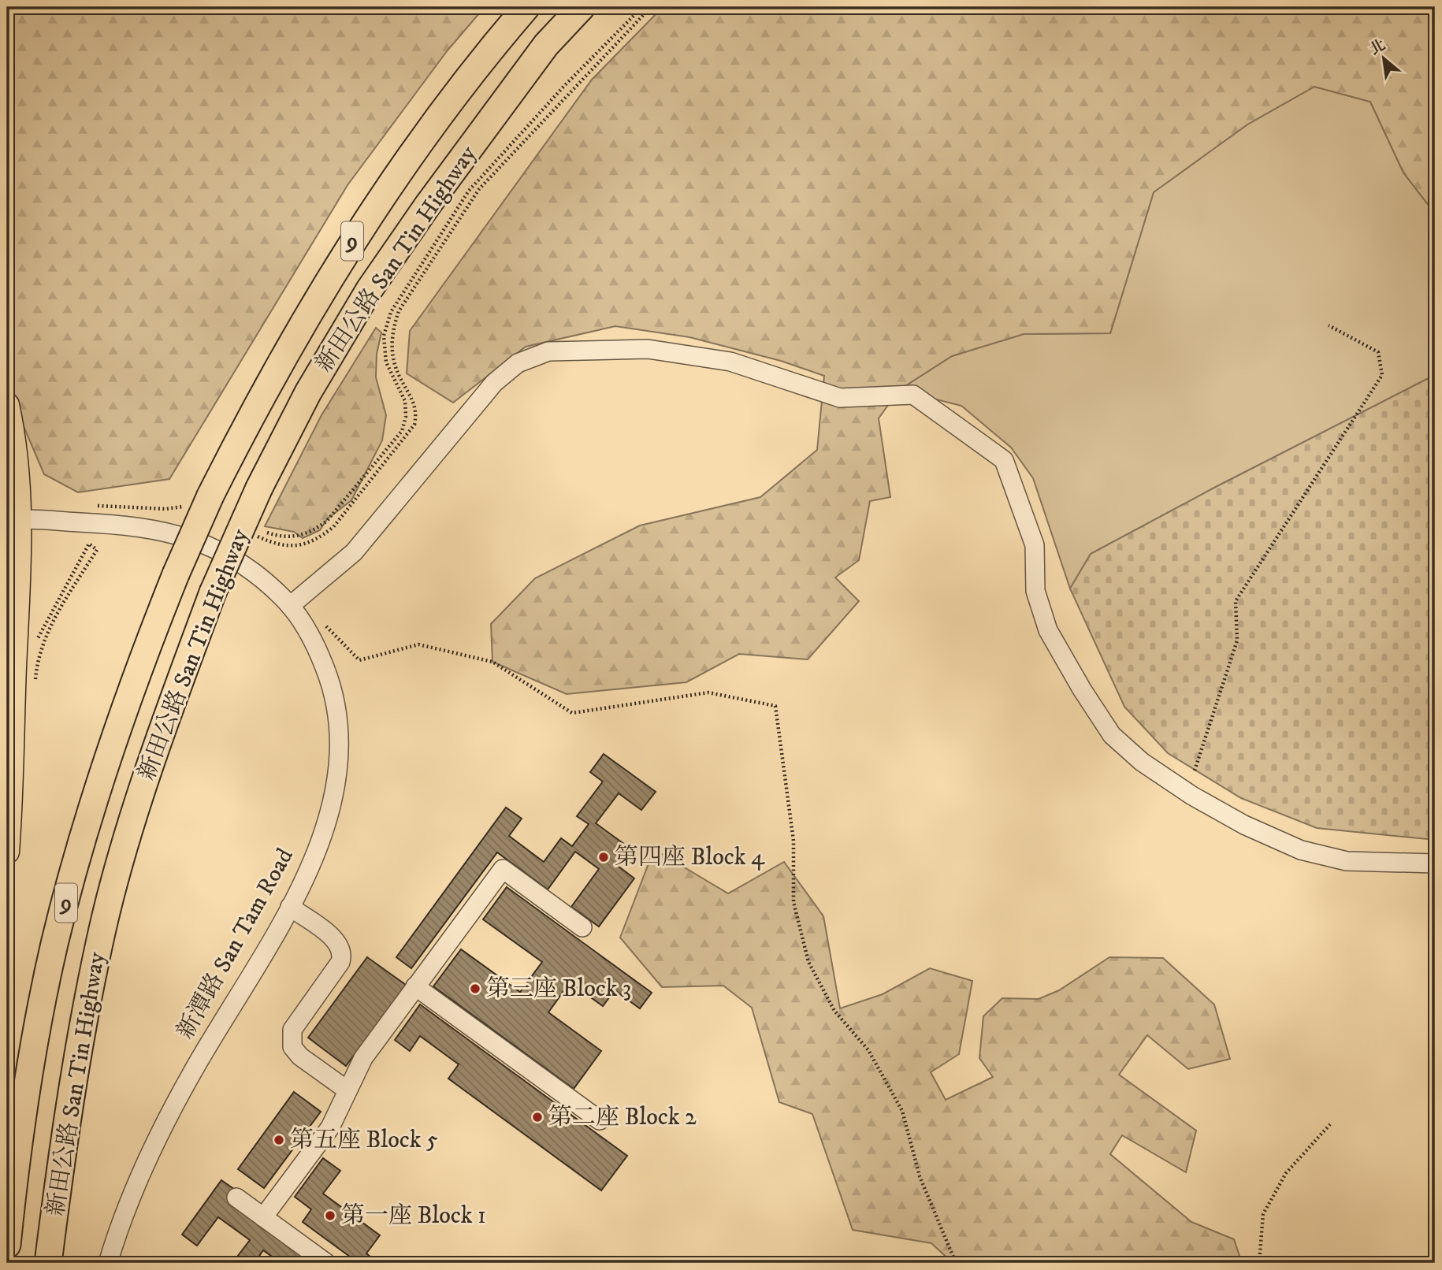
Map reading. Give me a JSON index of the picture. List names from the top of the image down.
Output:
{
  "streets": {
    "highway": ["9", "新田公路 San Tin Highway"],
    "street": ["新潭路 San Tam Road"]
  },
  "places": [
    "第四座 Block 4",
    "第三座 Block 3",
    "第二座 Block 2",
    "第五座 Block 5",
    "第一座 Block 1"
  ],
  "north": "top left"
}
